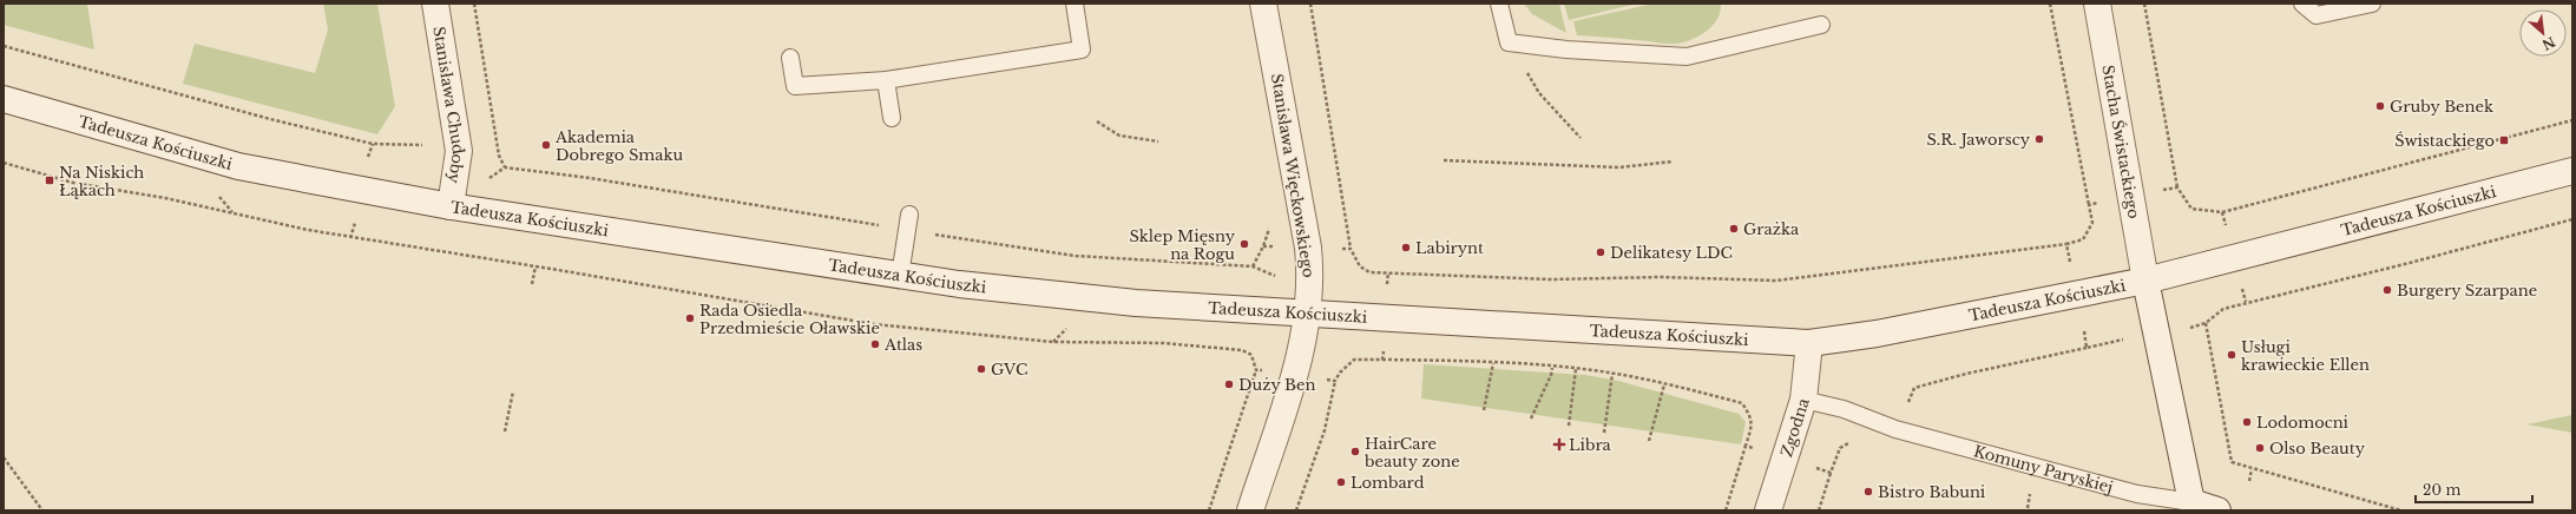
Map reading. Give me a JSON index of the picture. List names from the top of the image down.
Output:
{
  "streets": {
    "street": [
      "Stanisława Chudoby",
      "Tadeusza Kościuszki",
      "Stacha Świstackiego",
      "Stanisława Więckowskiego",
      "Zgodna",
      "Komuny Paryskiej"
    ]
  },
  "crossings": [
    ["Stanisława Chudoby", "Tadeusza Kościuszki"],
    ["Tadeusza Kościuszki", "Stacha Świstackiego"],
    ["Tadeusza Kościuszki", "Stanisława Więckowskiego"],
    ["Tadeusza Kościuszki", "Zgodna"],
    ["Zgodna", "Komuny Paryskiej"]
  ],
  "places": {
    "other": [
      "Gruby Benek",
      "S.R. Jaworscy",
      "Akademia Dobrego Smaku",
      "Grażka",
      "Sklep Mięsny na Rogu",
      "Labirynt",
      "Delikatesy LDC",
      "Burgery Szarpane",
      "Rada Osiedla Przedmieście Oławskie",
      "Atlas",
      "Usługi krawieckie Ellen",
      "GVC",
      "Duży Ben",
      "Lodomocni",
      "Olso Beauty",
      "HairCare beauty zone",
      "Lombard",
      "Bistro Babuni"
    ],
    "transit": ["Świstackiego", "Na Niskich Łąkach"],
    "health": ["Libra"]
  },
  "scale_bar": "20 m",
  "north": "bottom right"
}
